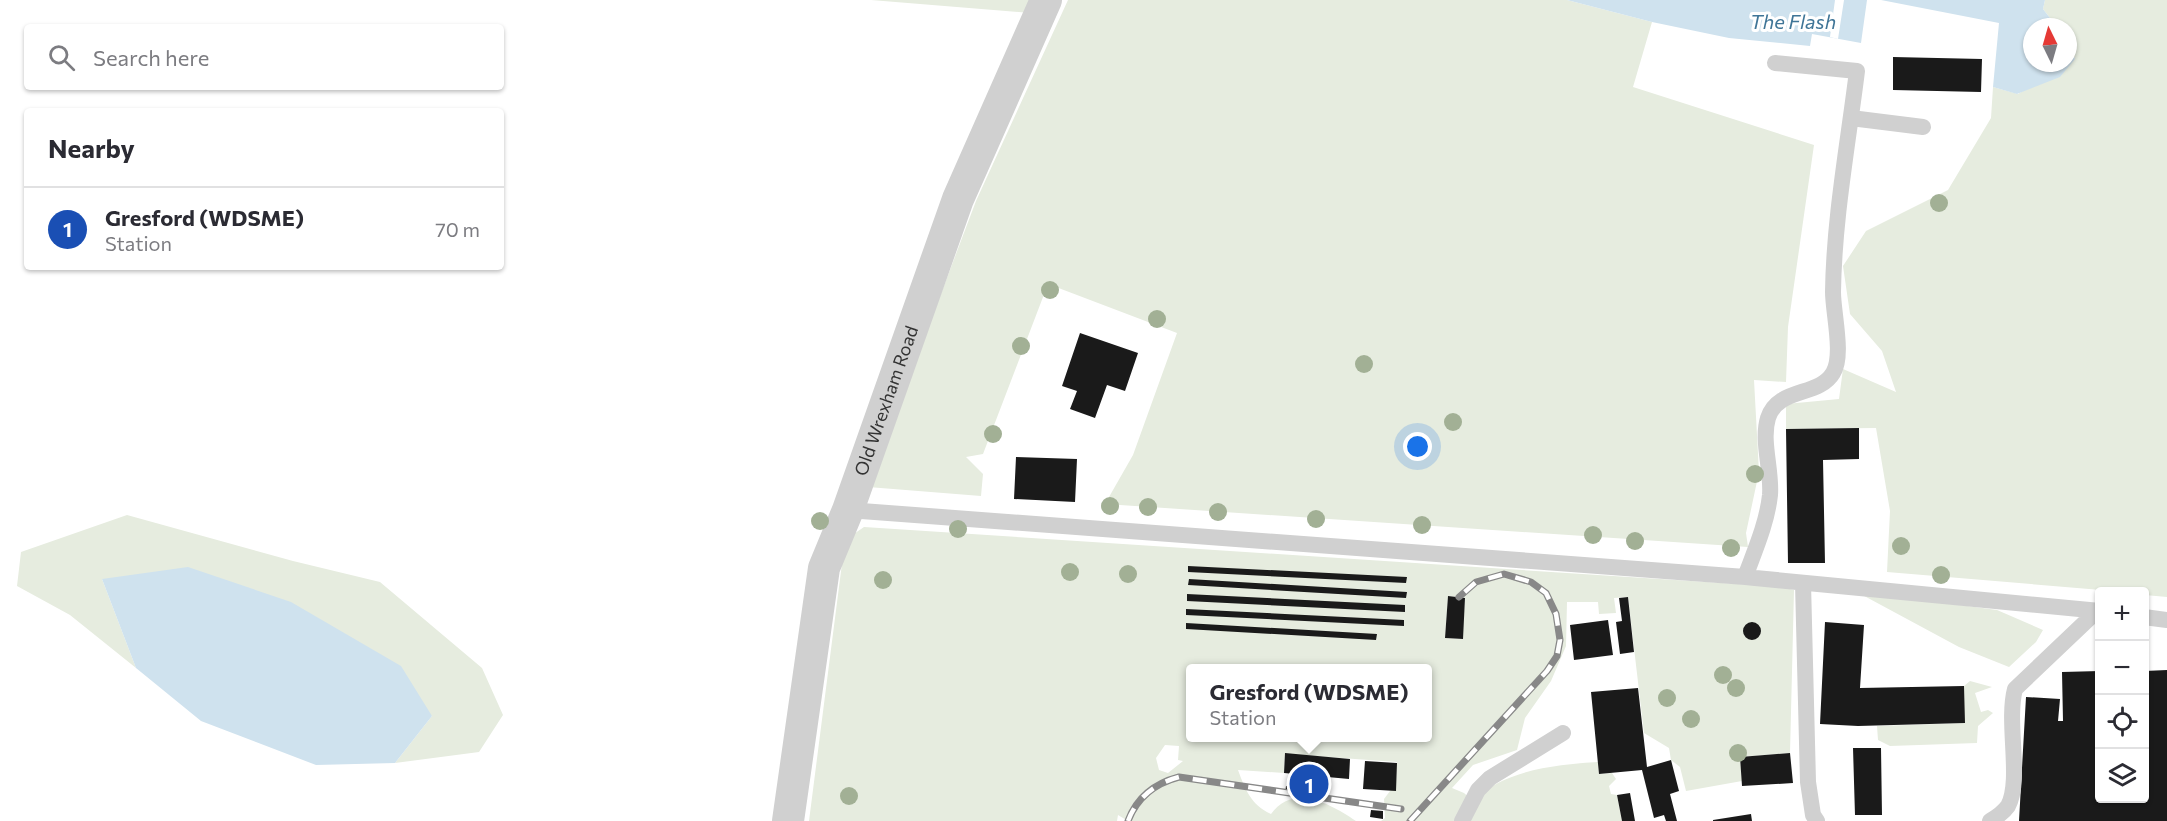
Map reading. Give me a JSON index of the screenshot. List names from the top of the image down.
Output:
{
  "streets": {
    "street": ["Old Wrexham Road"]
  },
  "water": ["The Flash"],
  "north": "top",
  "page": {
    "search": "Search here",
    "heading": "Nearby",
    "list": [
      {
        "mark": "1",
        "name": "Gresford (WDSME)",
        "note": "Station",
        "value": "70 m"
      }
    ],
    "map_buttons": ["+", "−"],
    "popup": ["Gresford (WDSME)", "Station"],
    "pins": "1"
  }
}
